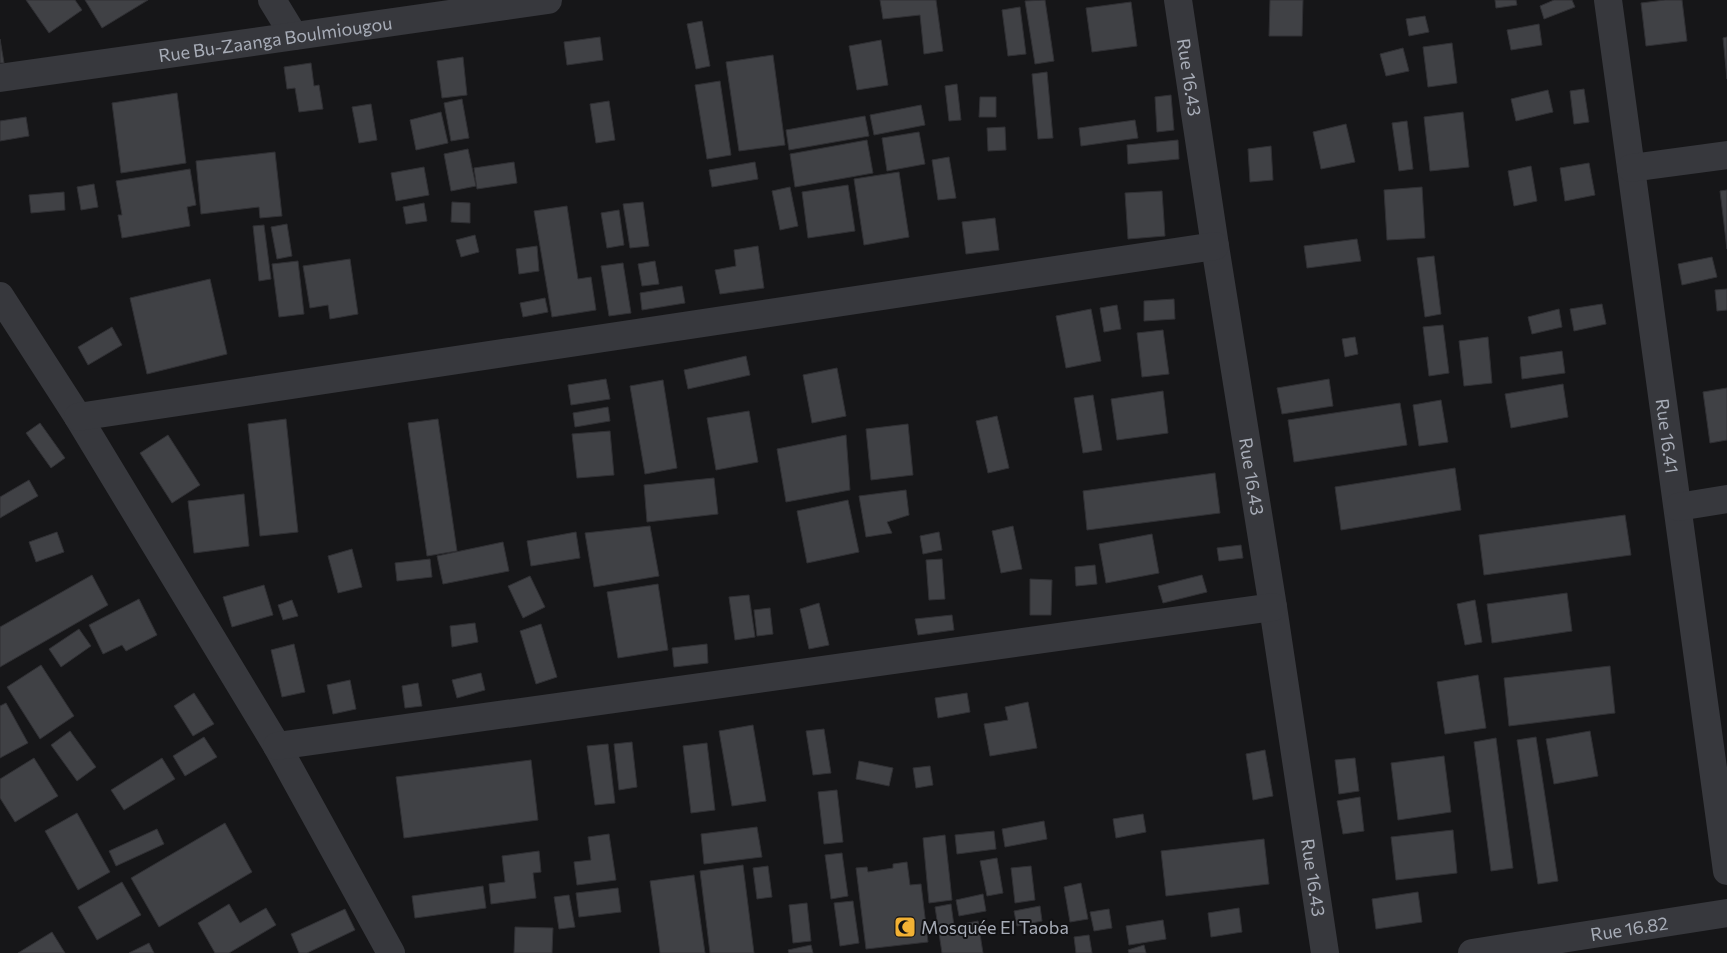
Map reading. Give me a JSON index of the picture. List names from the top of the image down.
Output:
{
  "streets": {
    "street": [
      "Rue Bu-Zaanga Boulmiougou",
      "Rue 16.43",
      "Rue 16.41",
      "Rue 16.82"
    ]
  },
  "places": {
    "mosque": ["Mosquée El Taoba"]
  }
}
